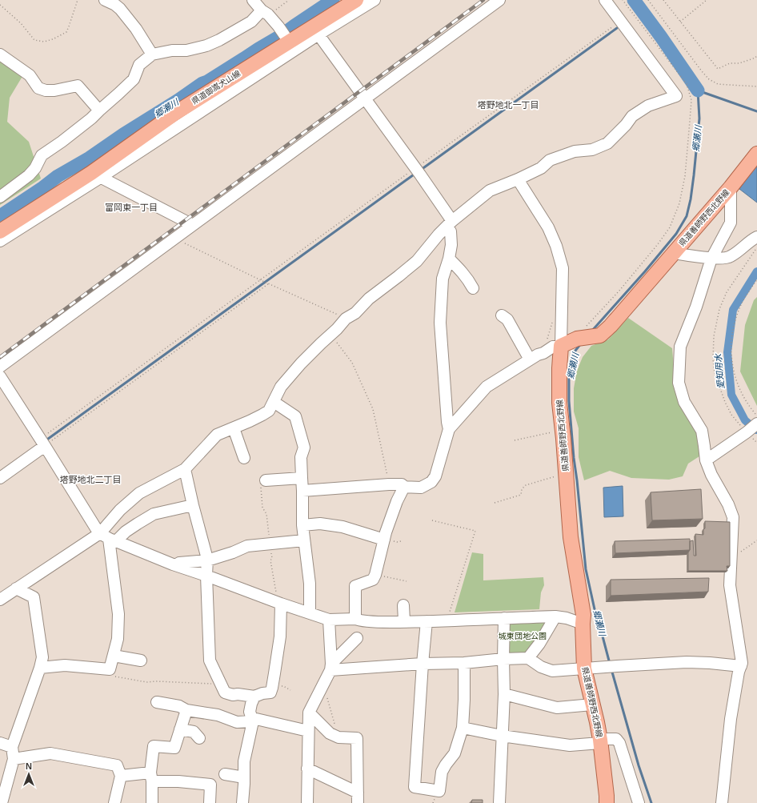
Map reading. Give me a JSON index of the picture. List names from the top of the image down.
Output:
{
  "streets": {
    "main road": ["県道御嵩犬山線", "県道善師野西北野線"]
  },
  "districts": ["塔野地北一丁目", "富岡東一丁目", "塔野地北二丁目"],
  "water": ["郷瀬川", "愛知用水"],
  "parks": ["城東団地公園"],
  "north": "top"
}
